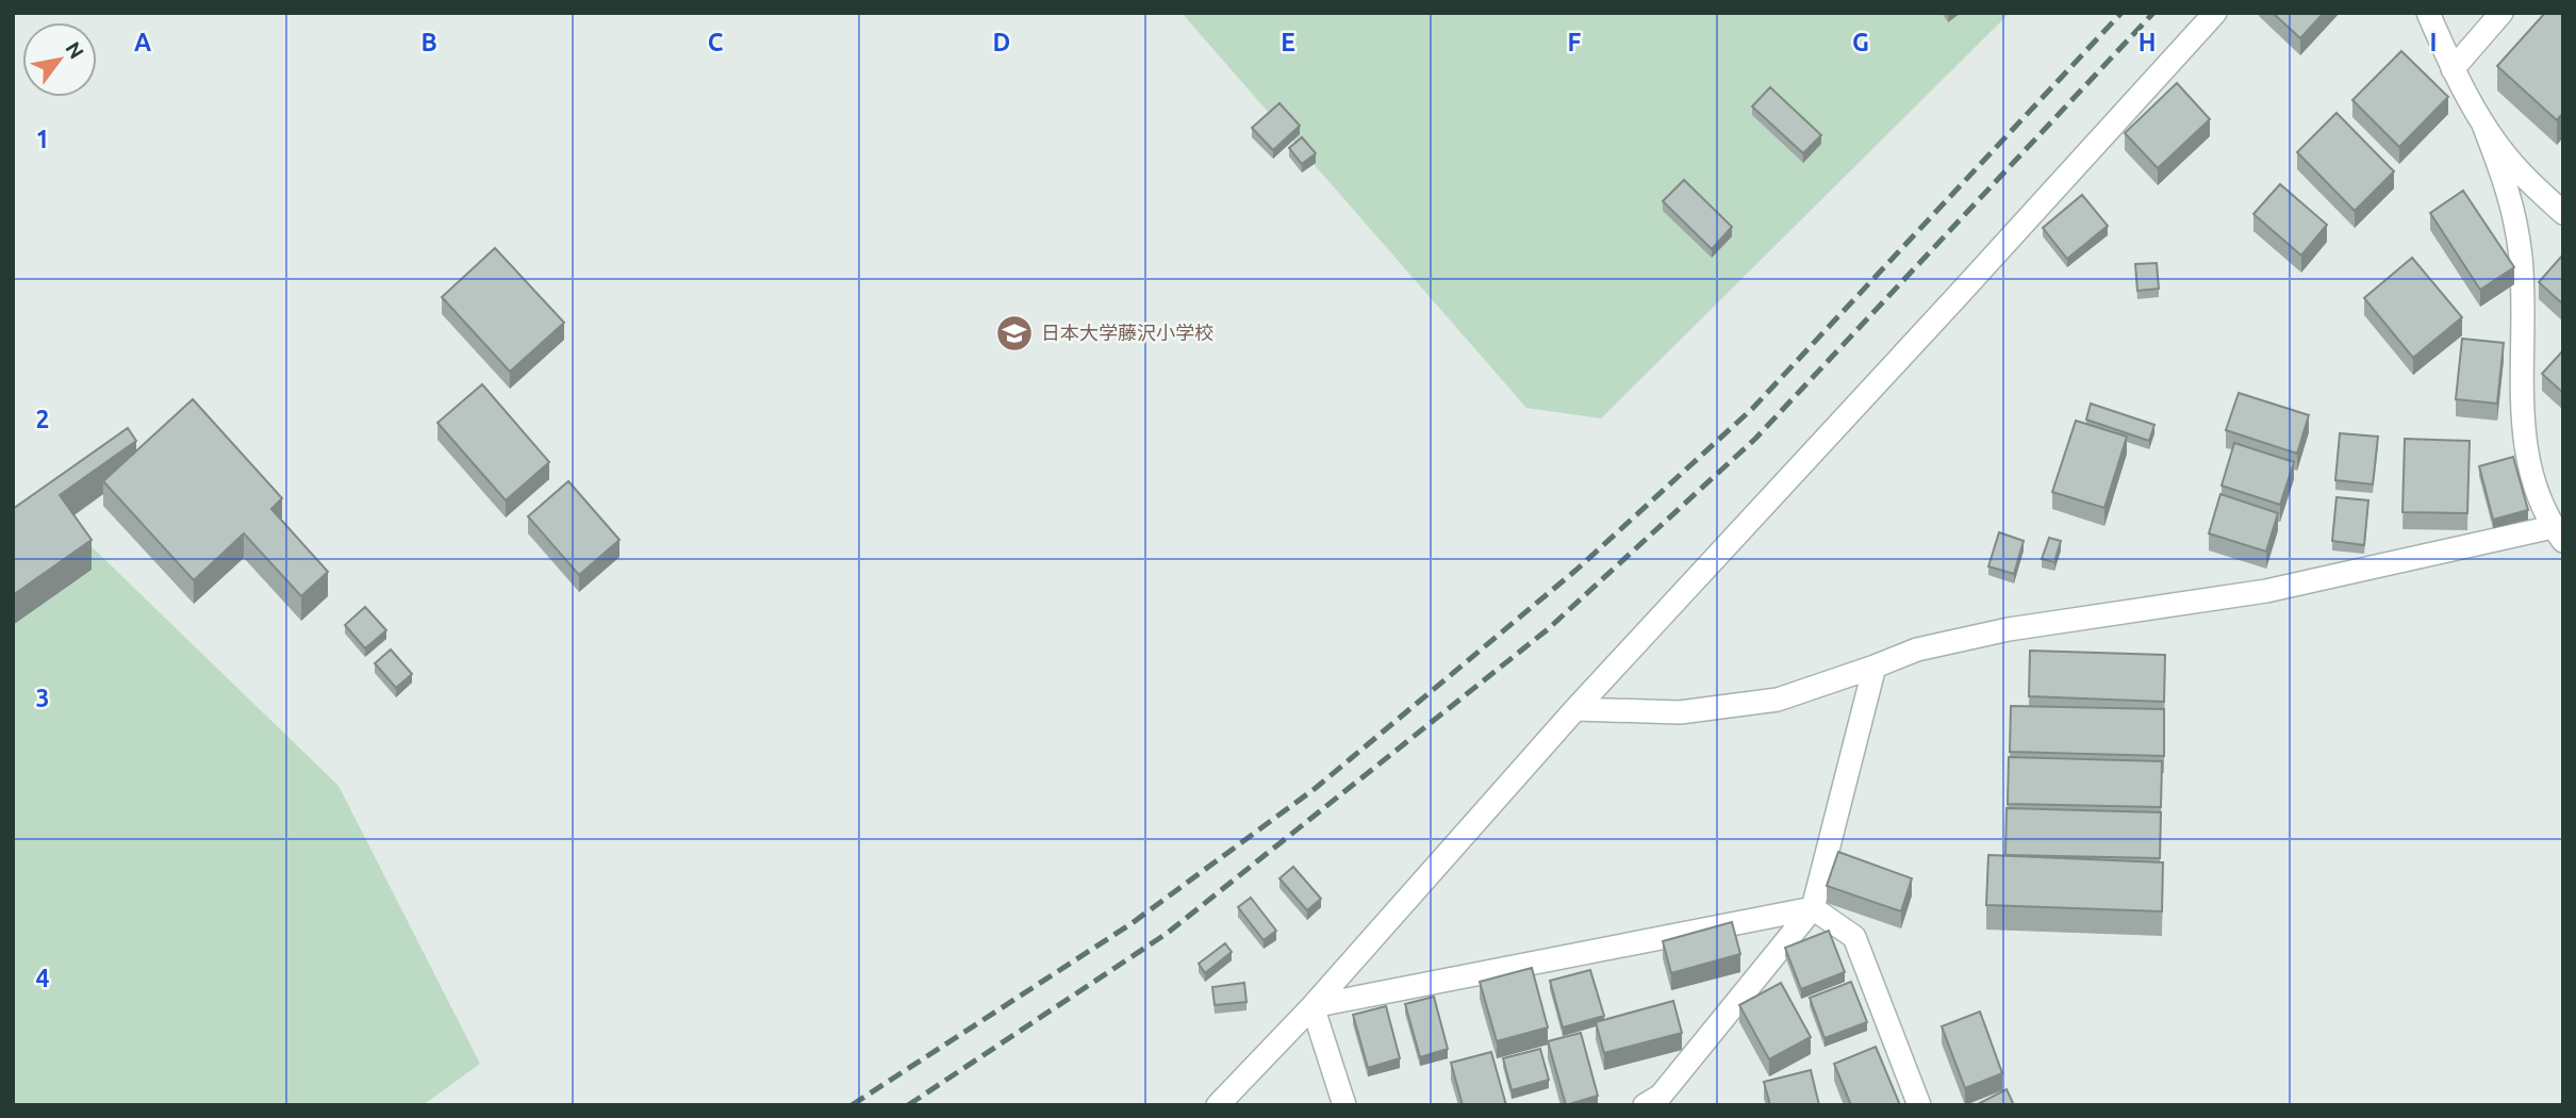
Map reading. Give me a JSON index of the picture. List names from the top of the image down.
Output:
{
  "places": {
    "school or university": ["日本大学藤沢小学校"]
  },
  "north": "top right",
  "grid": {
    "columns": [
      "A",
      "B",
      "C",
      "D",
      "E",
      "F",
      "G",
      "H",
      "I"
    ],
    "rows": [
      "1",
      "2",
      "3",
      "4"
    ]
  }
}
